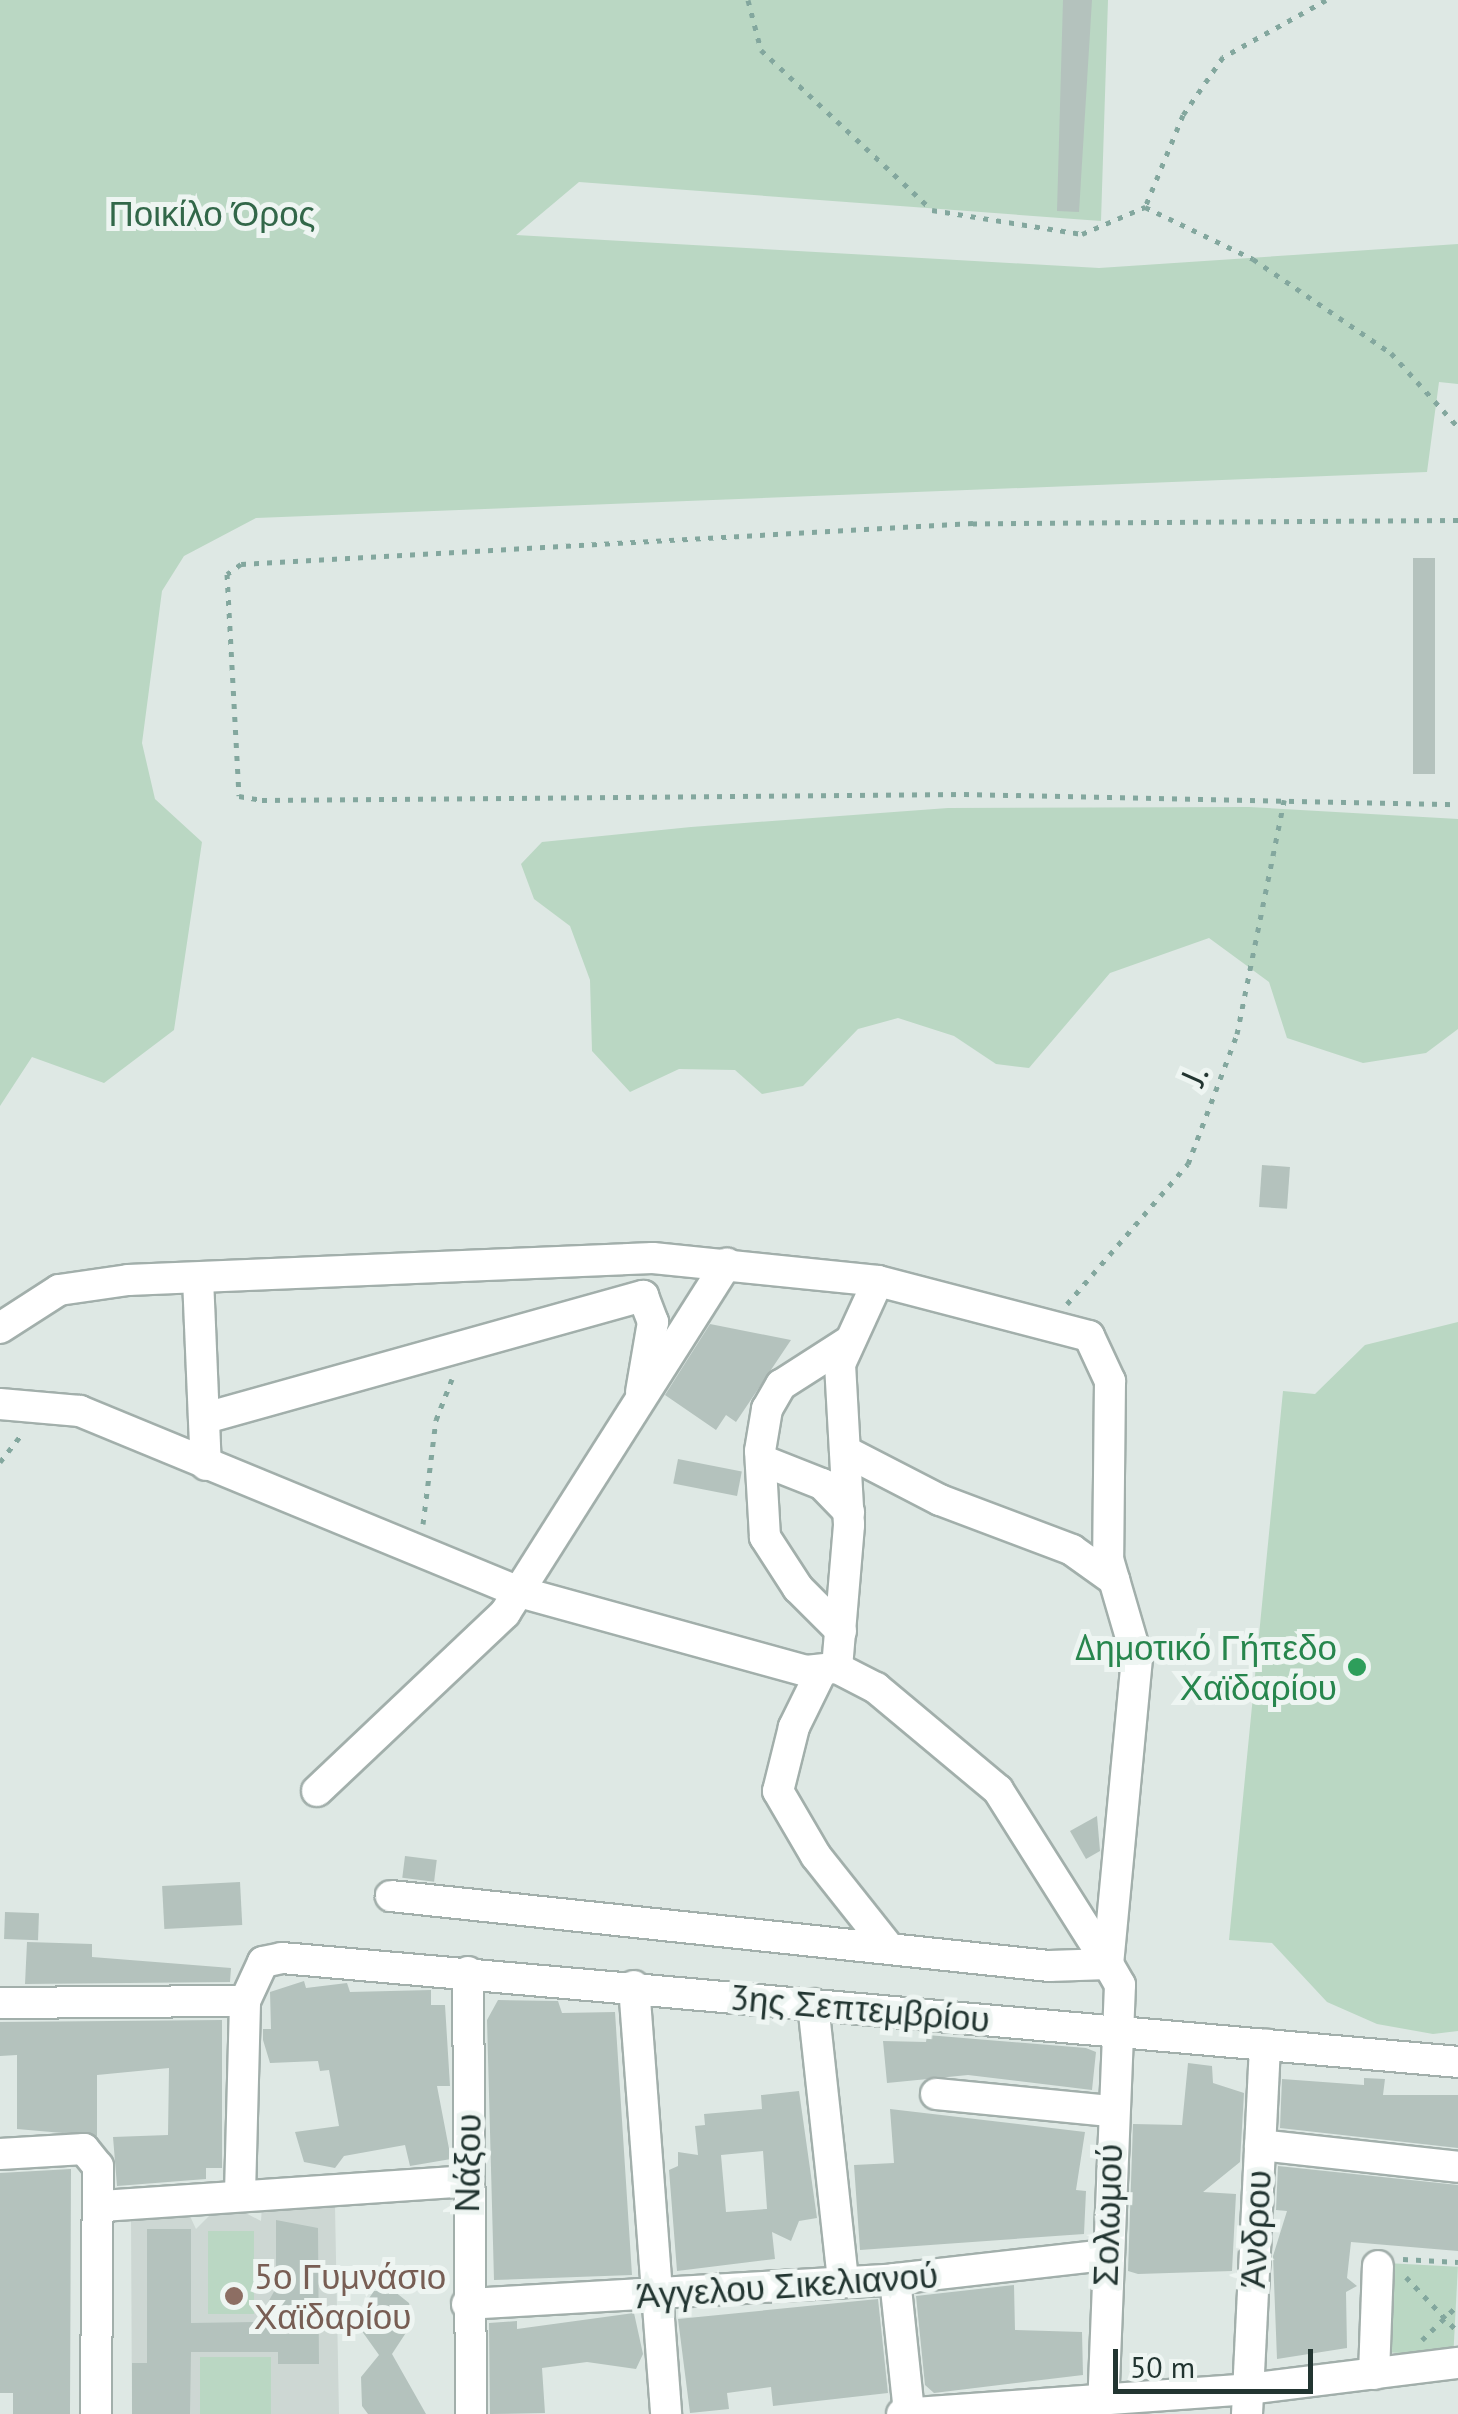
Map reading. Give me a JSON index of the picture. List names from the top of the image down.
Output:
{
  "streets": {
    "street": [
      "3ης Σεπτεμβρίου",
      "Νάξου",
      "Σολωμού",
      "Άνδρου",
      "Άγγελου Σικελιανού"
    ],
    "path": ["J."]
  },
  "crossings": [
    ["3ης Σεπτεμβρίου", "Νάξου"],
    ["3ης Σεπτεμβρίου", "Σολωμού"],
    ["3ης Σεπτεμβρίου", "Άνδρου"],
    ["Νάξου", "Άγγελου Σικελιανού"],
    ["Σολωμού", "Άγγελου Σικελιανού"]
  ],
  "parks": ["Ποικίλο Όρος"],
  "places": ["Δημοτικό Γήπεδο Χαϊδαρίου", "5ο Γυμνάσιο Χαϊδαρίου"],
  "scale_bar": "50 m"
}
